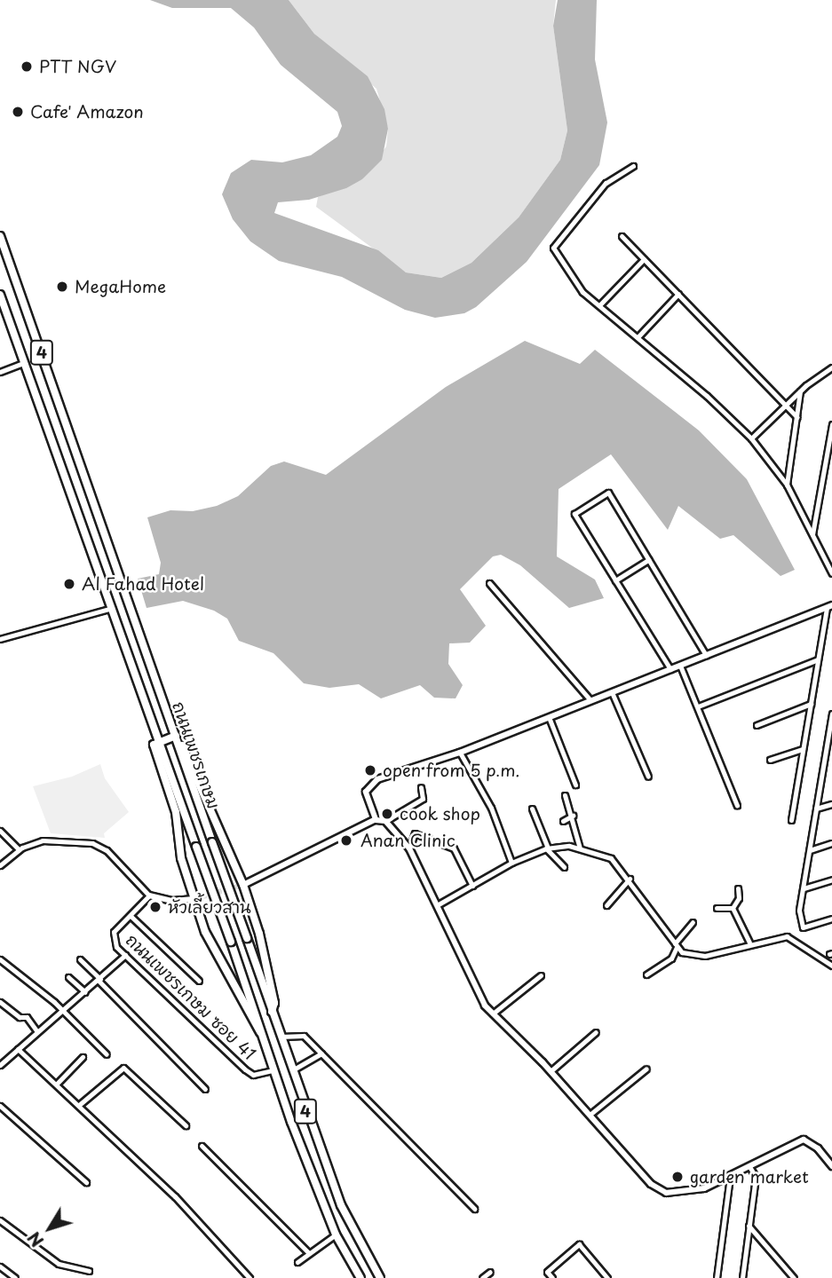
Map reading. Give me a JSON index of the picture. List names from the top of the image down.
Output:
{
  "streets": {
    "highway": ["4", "ถนนเพชรเกษม"],
    "street": ["ถนนเพชรเกษม ซอย 41"]
  },
  "crossings": [
    ["ถนนเพชรเกษม", "ถนนเพชรเกษม ซอย 41"]
  ],
  "places": [
    "PTT NGV",
    "Cafe' Amazon",
    "MegaHome",
    "Al Fahad Hotel",
    "open from 5 p.m.",
    "cook shop",
    "Anan Clinic",
    "หัวเลี้ยวสาน",
    "garden market"
  ],
  "north": "bottom left"
}
